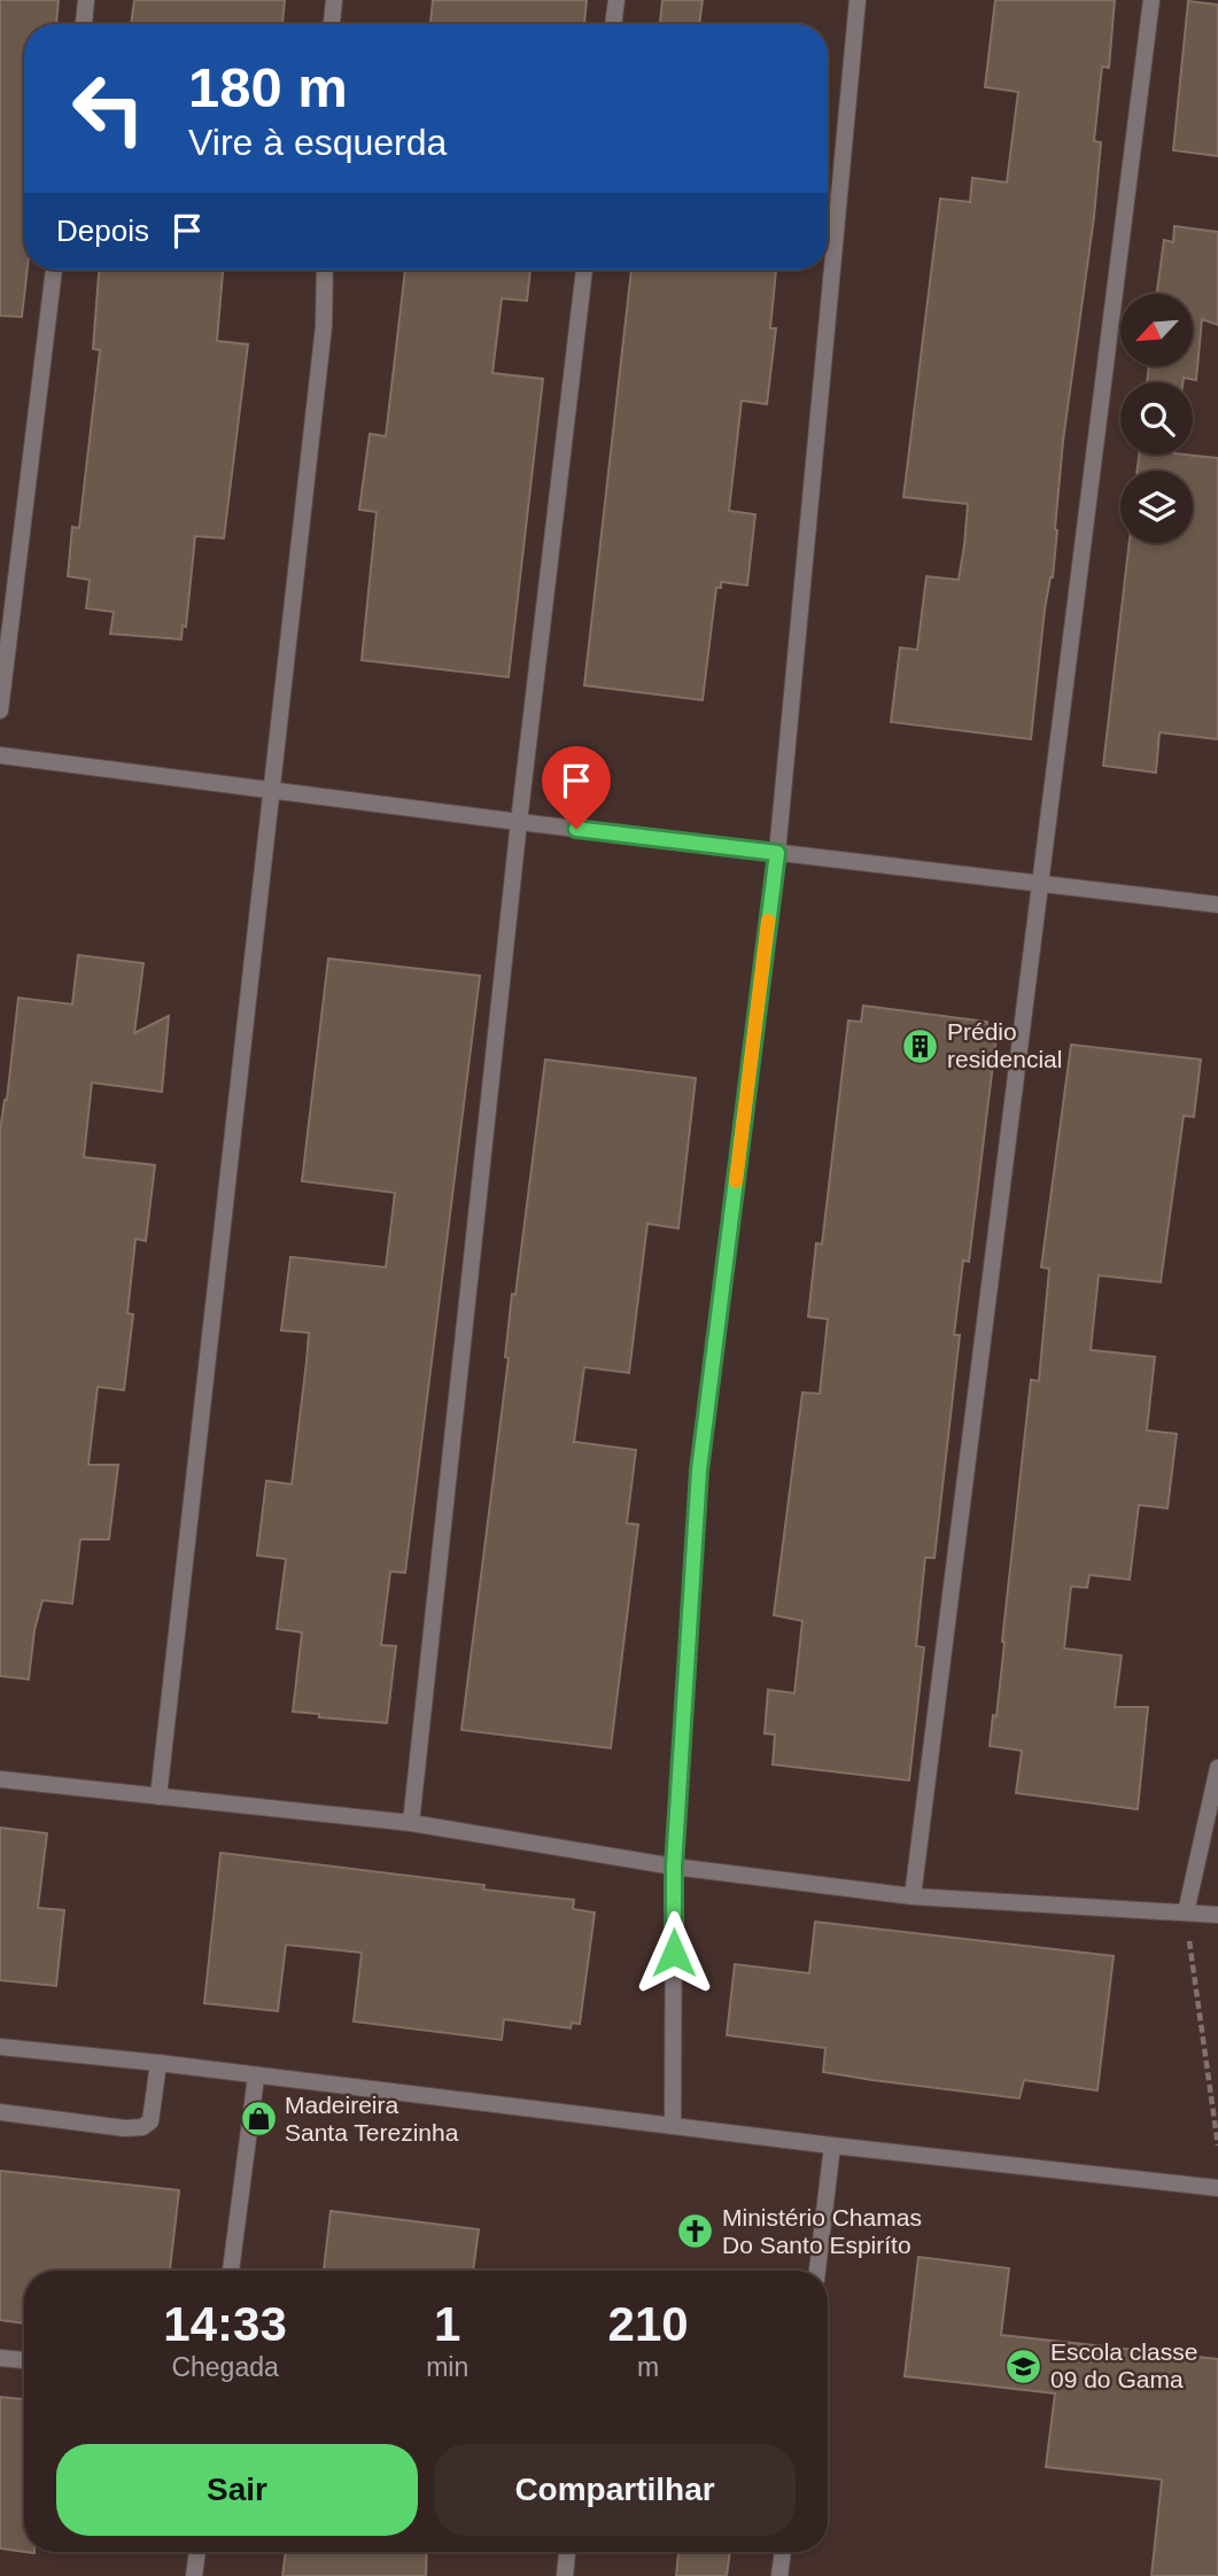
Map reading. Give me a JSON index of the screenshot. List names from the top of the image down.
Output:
{
  "places": {
    "building": ["Prédio residencial"],
    "shop": ["Madeireira Santa Terezinha"],
    "church": ["Ministério Chamas Do Santo Espiríto"],
    "school or university": ["Escola classe 09 do Gama"]
  },
  "north": "bottom left",
  "page": {
    "turn": ["180 m", "Vire à esquerda"],
    "then": "Depois",
    "eta": [
      "14:33",
      "Chegada",
      "1",
      "min",
      "210",
      "m"
    ],
    "buttons": ["Sair", "Compartilhar"]
  }
}
